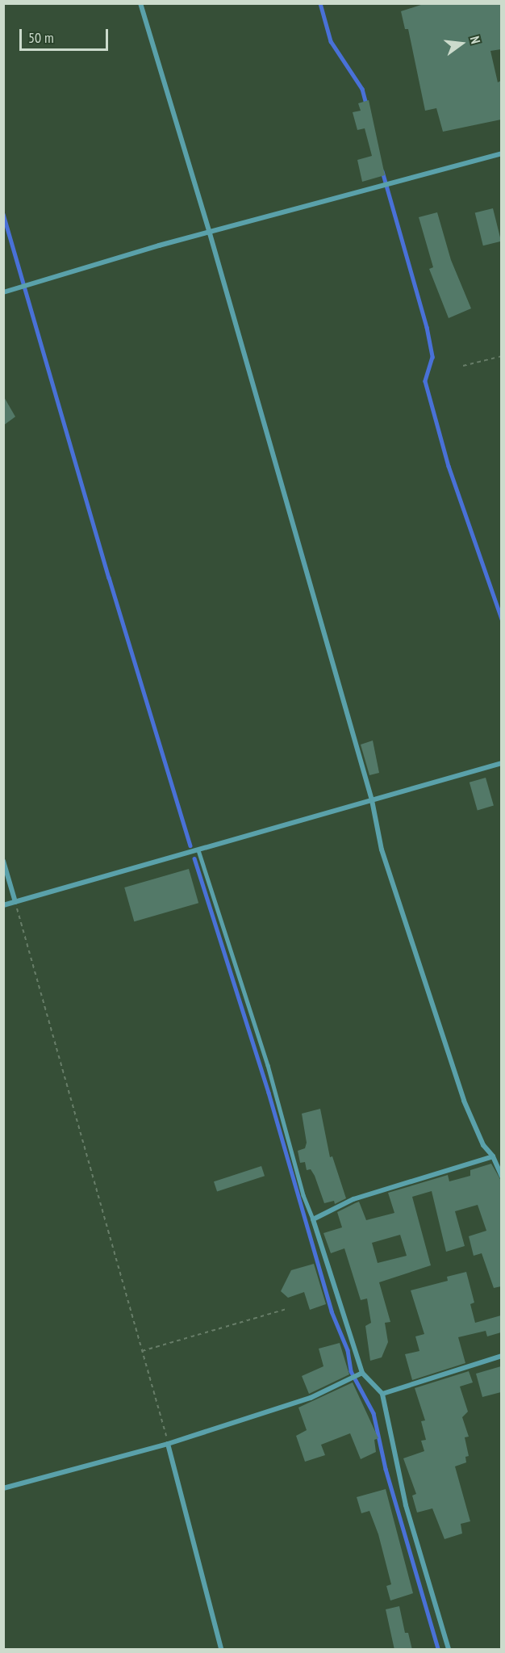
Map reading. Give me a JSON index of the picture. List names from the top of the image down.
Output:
{
  "scale_bar": "50 m",
  "north": "right"
}
